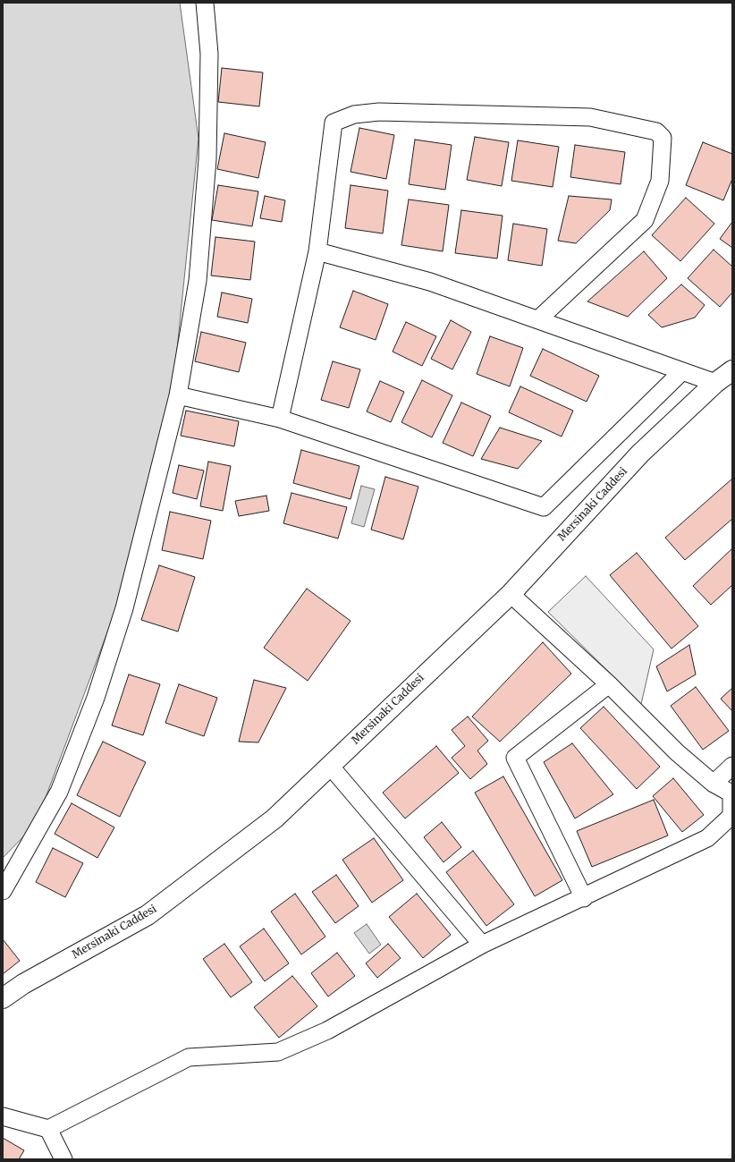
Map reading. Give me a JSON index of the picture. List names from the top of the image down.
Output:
{
  "streets": {
    "street": ["Mersinaki Caddesi"]
  }
}
